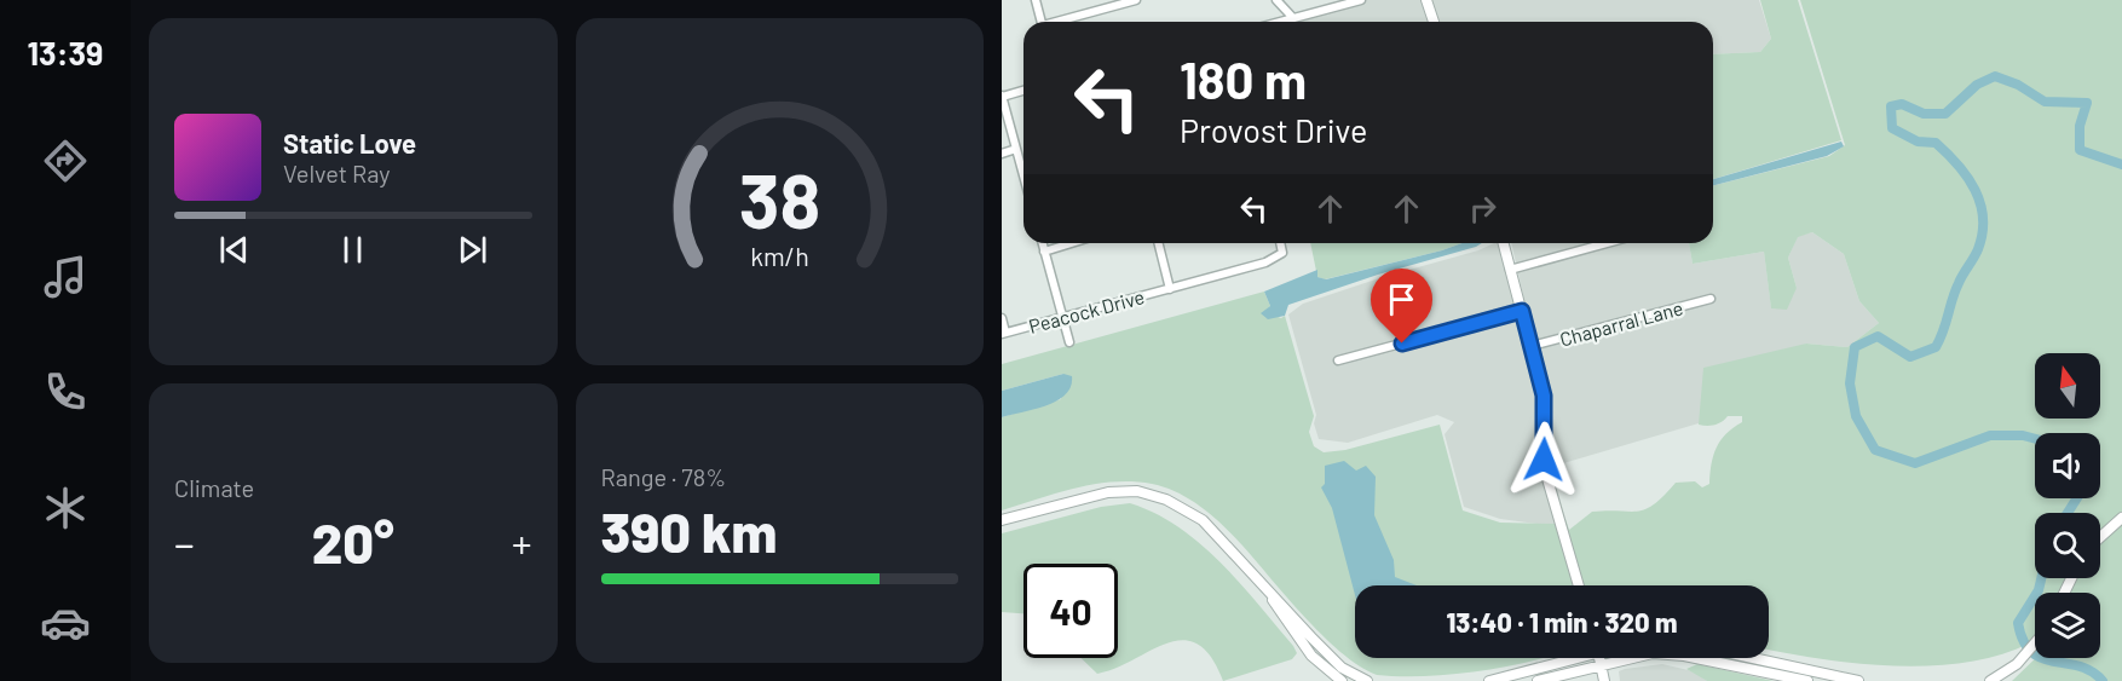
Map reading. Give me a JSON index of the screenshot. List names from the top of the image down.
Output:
{
  "streets": {
    "street": ["Peacock Drive", "Chaparral Lane"]
  },
  "north": "top",
  "page": {
    "tabs": "13:39",
    "turn": ["180 m", "Provost Drive"],
    "song": ["Static Love", "Velvet Ray"],
    "tile": [
      "Climate",
      ["Range · 78%", "390 km"]
    ],
    "heat": ["−", "20°", "+"],
    "limit": "40",
    "trip": "13:40 · 1 min · 320 m",
    "gauge": ["38", "km/h"]
  }
}
